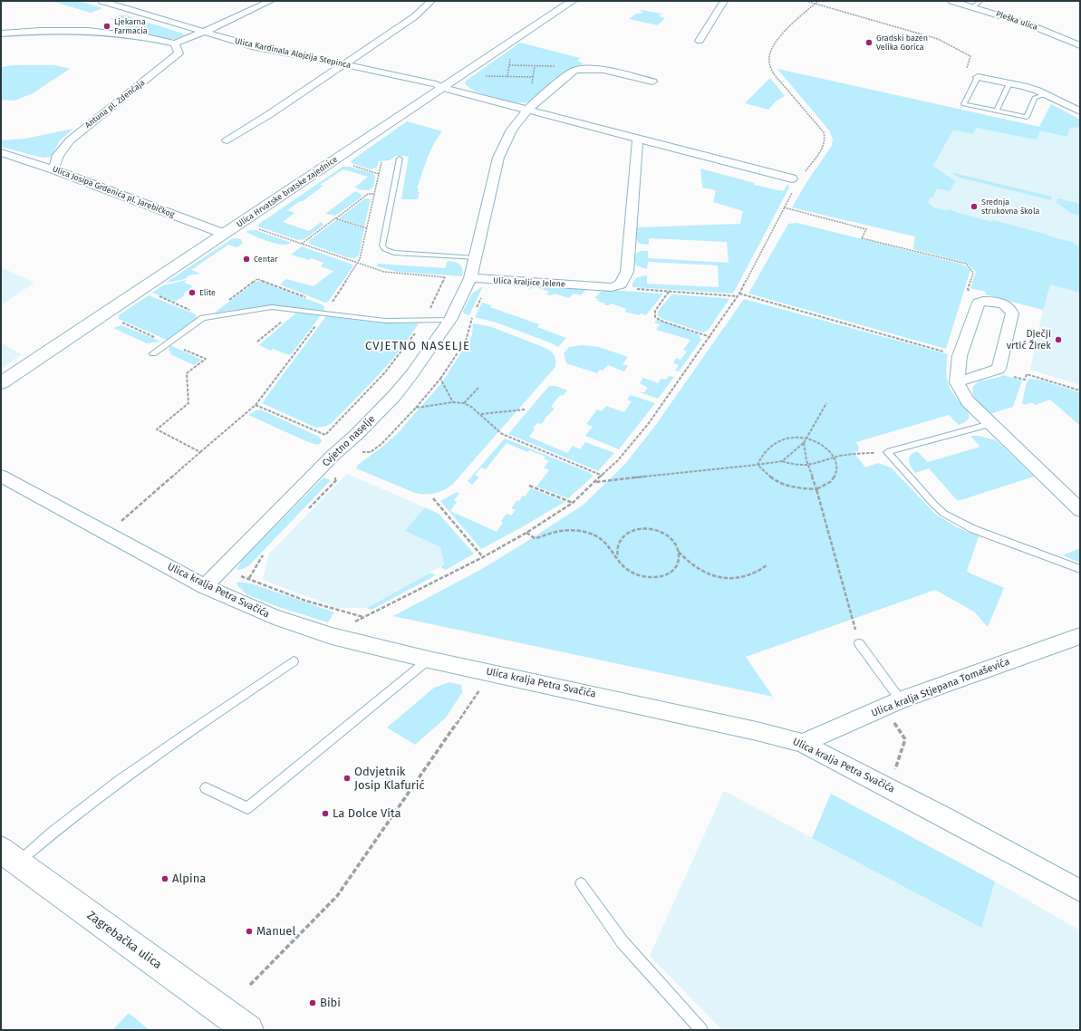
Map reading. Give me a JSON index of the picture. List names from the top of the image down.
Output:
{
  "streets": {
    "street": [
      "Pleška ulica",
      "Ulica Kardinala Alojzija Stepinca",
      "Antuna pl. Zdenčaja",
      "Ulica Josipa Grdenića pl. Jarebičkog",
      "Ulica Hrvatske bratske zajednice",
      "Ulica kraljice Jelene",
      "Cvjetno naselje",
      "Ulica kralja Petra Svačića",
      "Ulica kralja Stjepana Tomaševića",
      "Zagrebačka ulica"
    ]
  },
  "crossings": [
    ["Ulica Kardinala Alojzija Stepinca", "Ulica Hrvatske bratske zajednice"],
    ["Antuna pl. Zdenčaja", "Ulica Josipa Grdenića pl. Jarebičkog"],
    ["Ulica Josipa Grdenića pl. Jarebičkog", "Ulica Hrvatske bratske zajednice"],
    ["Ulica kraljice Jelene", "Cvjetno naselje"],
    ["Cvjetno naselje", "Ulica kralja Petra Svačića"],
    ["Ulica kralja Petra Svačića", "Ulica kralja Stjepana Tomaševića"]
  ],
  "districts": ["CVJETNO NASELJE"],
  "places": [
    "Ljekarna Farmacia",
    "Gradski bazen Velika Gorica",
    "Srednja strukovna škola",
    "Centar",
    "Elite",
    "Dječji vrtić Žirek",
    "Odvjetnik Josip Klafurić",
    "La Dolce Vita",
    "Alpina",
    "Manuel",
    "Bibi"
  ]
}
